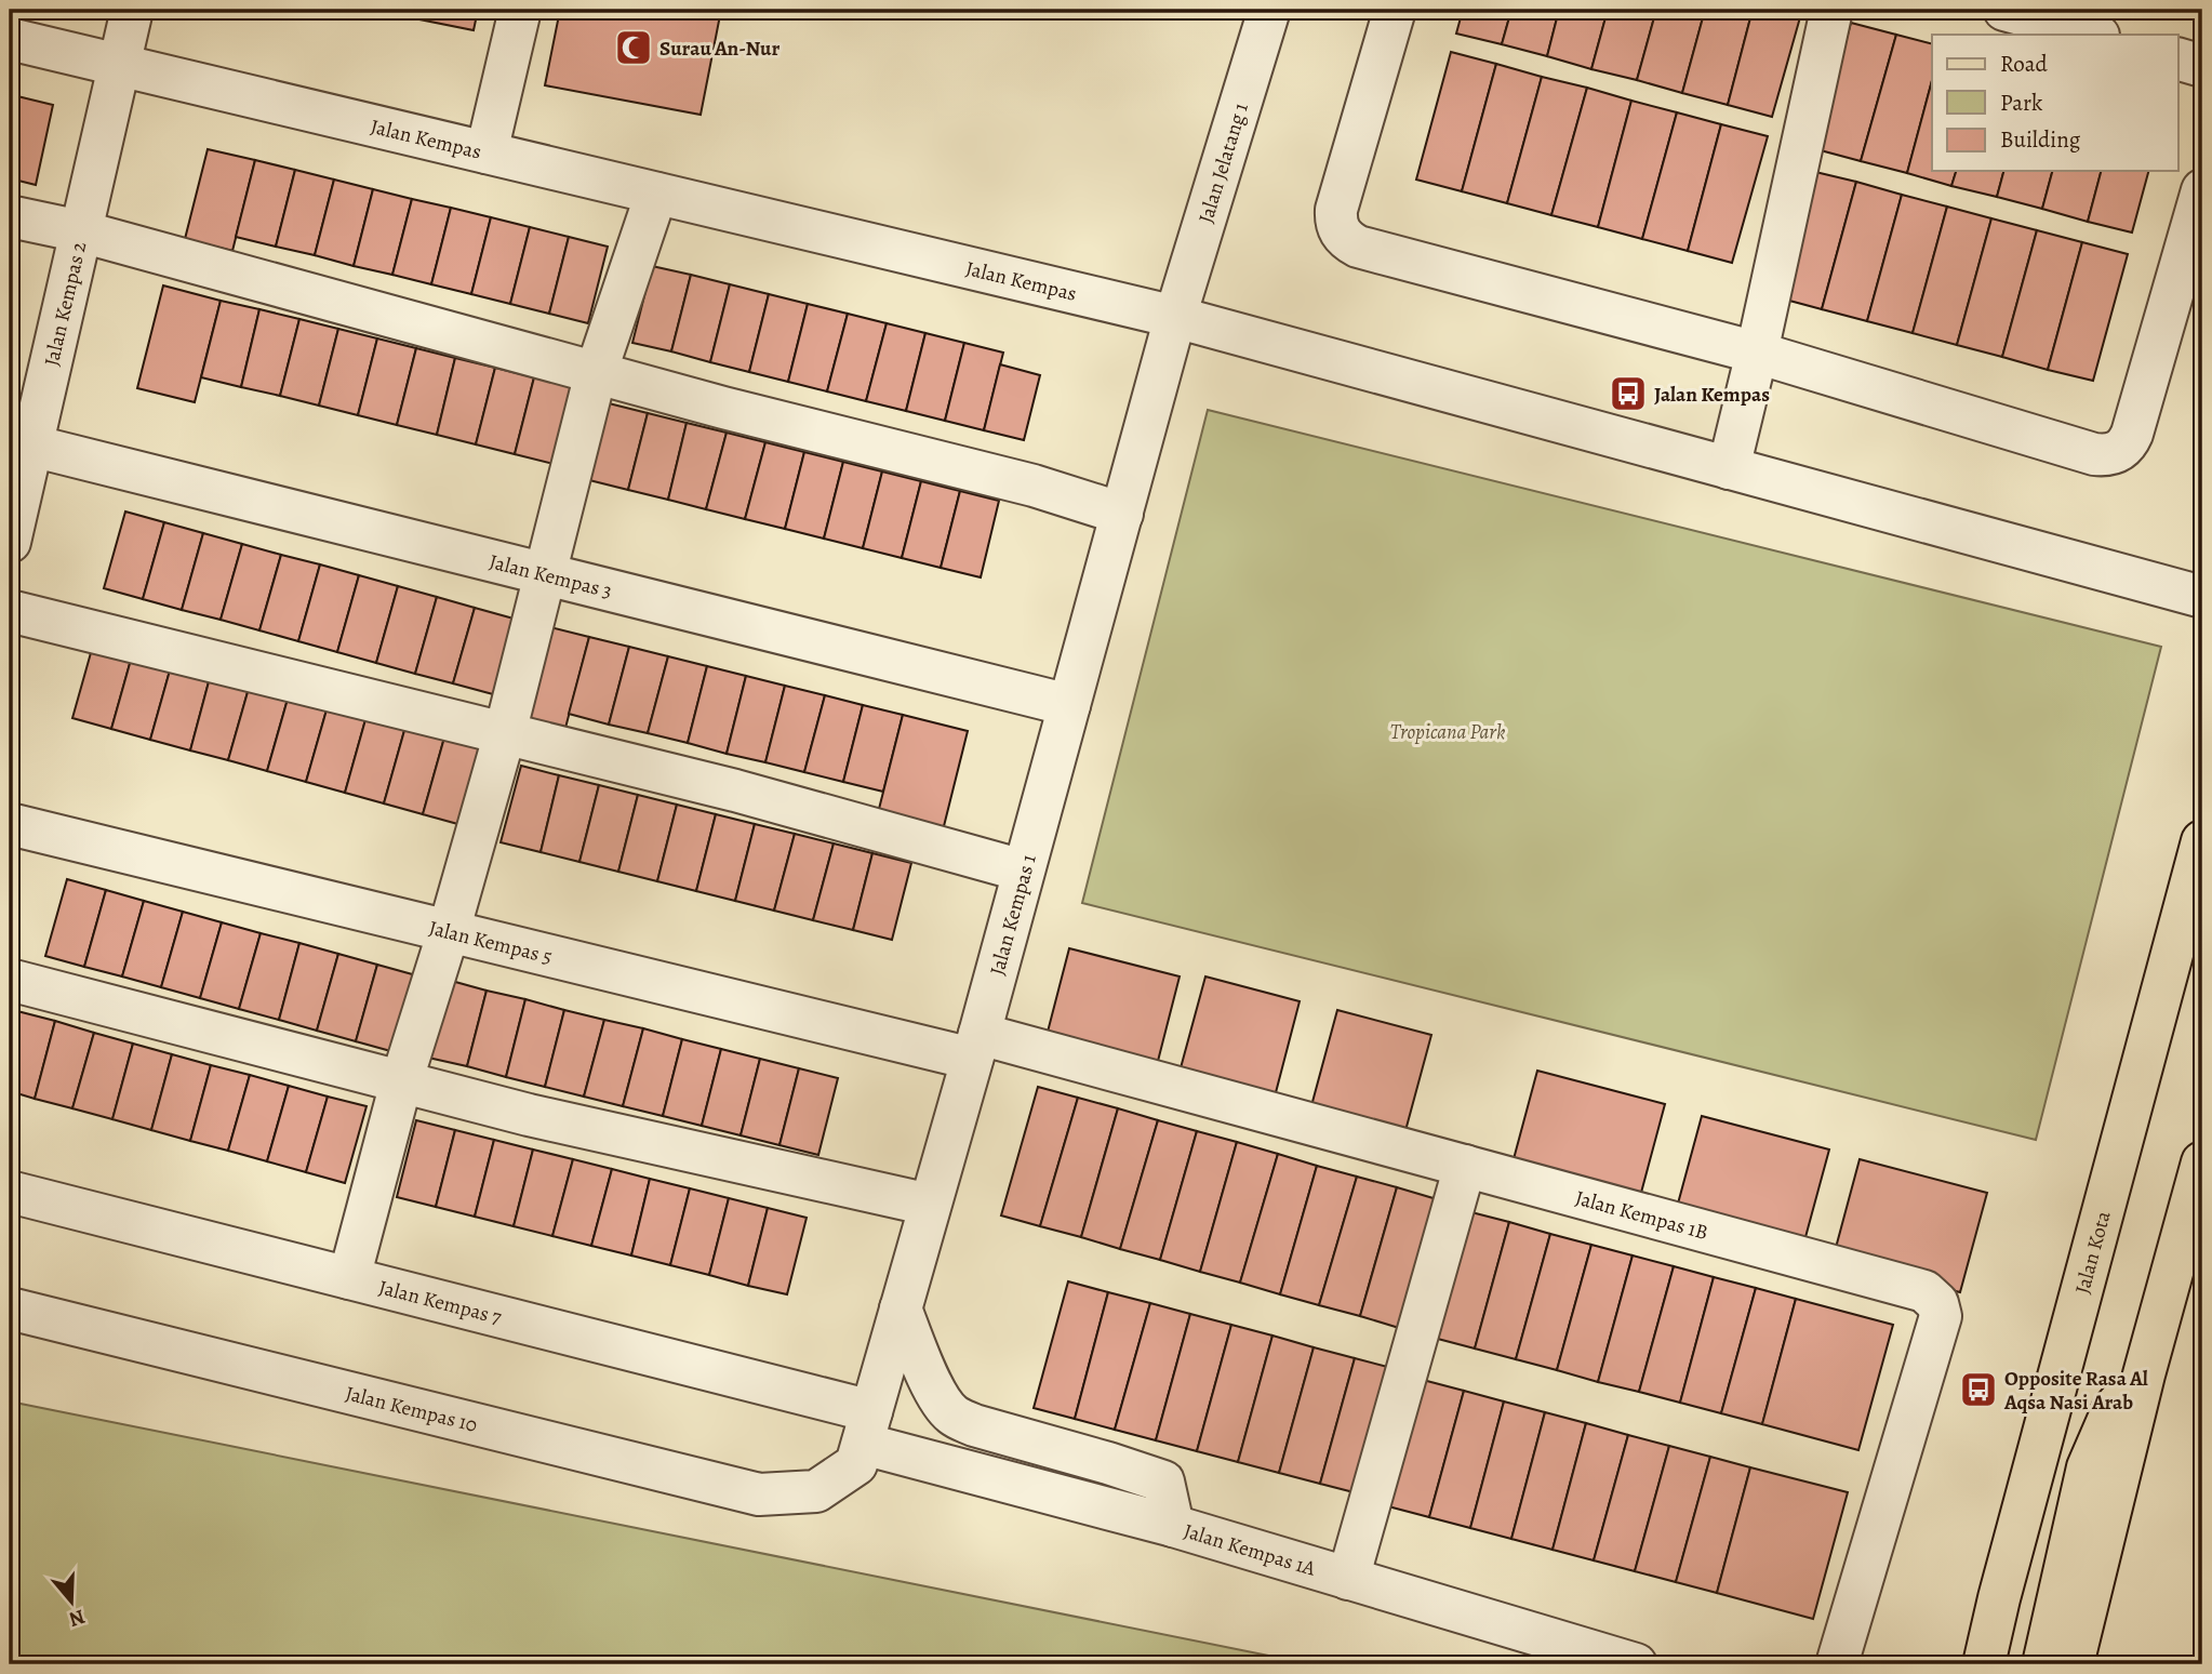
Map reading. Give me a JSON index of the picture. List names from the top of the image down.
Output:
{
  "streets": {
    "main road": ["Jalan Kota"],
    "street": [
      "Jalan Kempas",
      "Jalan Jelatang 1",
      "Jalan Kempas 2",
      "Jalan Kempas 3",
      "Jalan Kempas 1",
      "Jalan Kempas 5",
      "Jalan Kempas 1B",
      "Jalan Kempas 7",
      "Jalan Kempas 10",
      "Jalan Kempas 1A"
    ]
  },
  "crossings": [
    ["Jalan Kempas", "Jalan Jelatang 1"],
    ["Jalan Kempas", "Jalan Kempas 2"],
    ["Jalan Kempas", "Jalan Kempas 1"],
    ["Jalan Jelatang 1", "Jalan Kempas 1"],
    ["Jalan Kempas 2", "Jalan Kempas 3"],
    ["Jalan Kempas 3", "Jalan Kempas 1"],
    ["Jalan Kempas 1", "Jalan Kempas 5"],
    ["Jalan Kempas 1", "Jalan Kempas 1B"],
    ["Jalan Kempas 1", "Jalan Kempas 7"],
    ["Jalan Kempas 1", "Jalan Kempas 10"],
    ["Jalan Kempas 1", "Jalan Kempas 1A"],
    ["Jalan Kempas 5", "Jalan Kempas 1B"],
    ["Jalan Kempas 7", "Jalan Kempas 1A"]
  ],
  "parks": ["Tropicana Park"],
  "places": {
    "mosque": ["Surau An-Nur"],
    "bus stop": ["Jalan Kempas", "Opposite Rasa Al Aqsa Nasi Arab"]
  },
  "legend": ["Road", "Park", "Building"],
  "north": "bottom"
}
